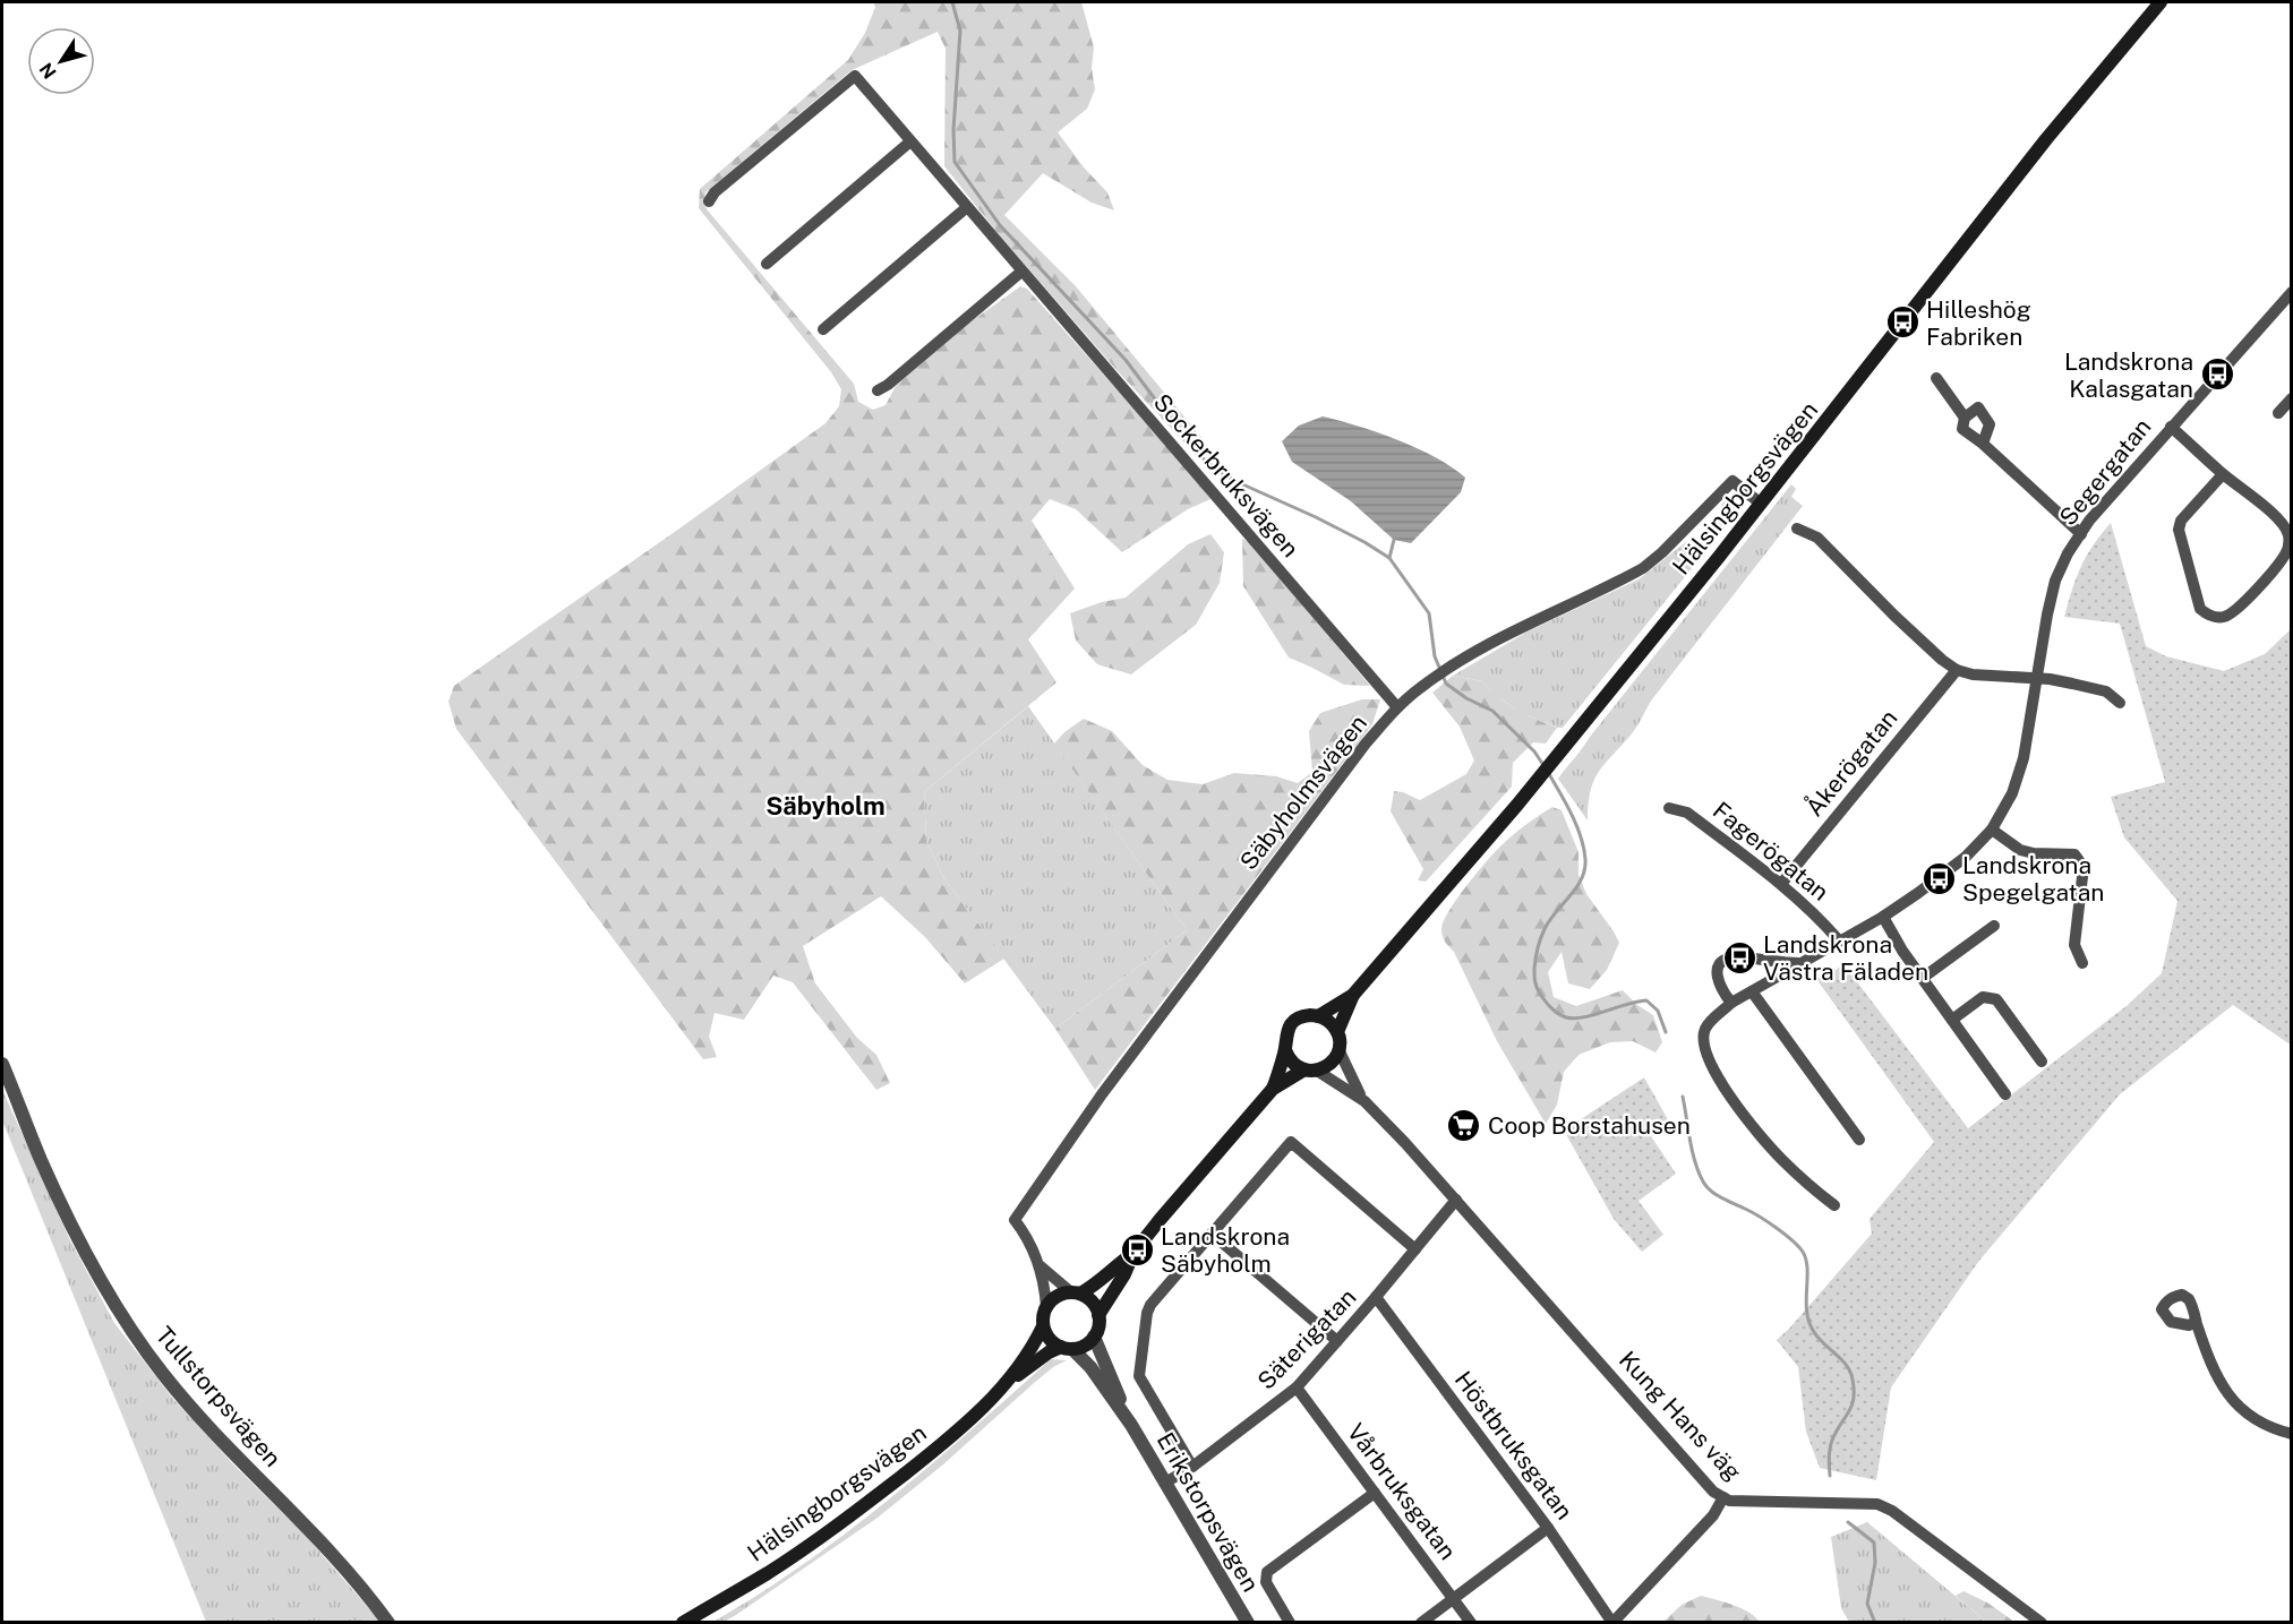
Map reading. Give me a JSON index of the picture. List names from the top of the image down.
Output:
{
  "streets": {
    "main road": ["Hälsingborgsvägen"],
    "street": [
      "Segergatan",
      "Sockerbruksvägen",
      "Åkerögatan",
      "Säbyholmsvägen",
      "Fagerögatan",
      "Säterigatan",
      "Tullstorpsvägen",
      "Kung Hans väg",
      "Höstbruksgatan",
      "Vårbruksgatan",
      "Erikstorpsvägen"
    ]
  },
  "crossings": [
    ["Segergatan", "Fagerögatan"],
    ["Sockerbruksvägen", "Säbyholmsvägen"],
    ["Hälsingborgsvägen", "Säbyholmsvägen"],
    ["Hälsingborgsvägen", "Kung Hans väg"],
    ["Hälsingborgsvägen", "Erikstorpsvägen"],
    ["Åkerögatan", "Fagerögatan"],
    ["Säbyholmsvägen", "Erikstorpsvägen"],
    ["Säterigatan", "Kung Hans väg"],
    ["Säterigatan", "Höstbruksgatan"],
    ["Säterigatan", "Vårbruksgatan"],
    ["Säterigatan", "Erikstorpsvägen"]
  ],
  "districts": ["Säbyholm"],
  "places": {
    "bus stop": [
      "Hilleshög Fabriken",
      "Landskrona Kalasgatan",
      "Landskrona Spegelgatan",
      "Landskrona Västra Fäladen",
      "Landskrona Säbyholm"
    ],
    "supermarket": ["Coop Borstahusen"]
  },
  "north": "bottom left"
}
